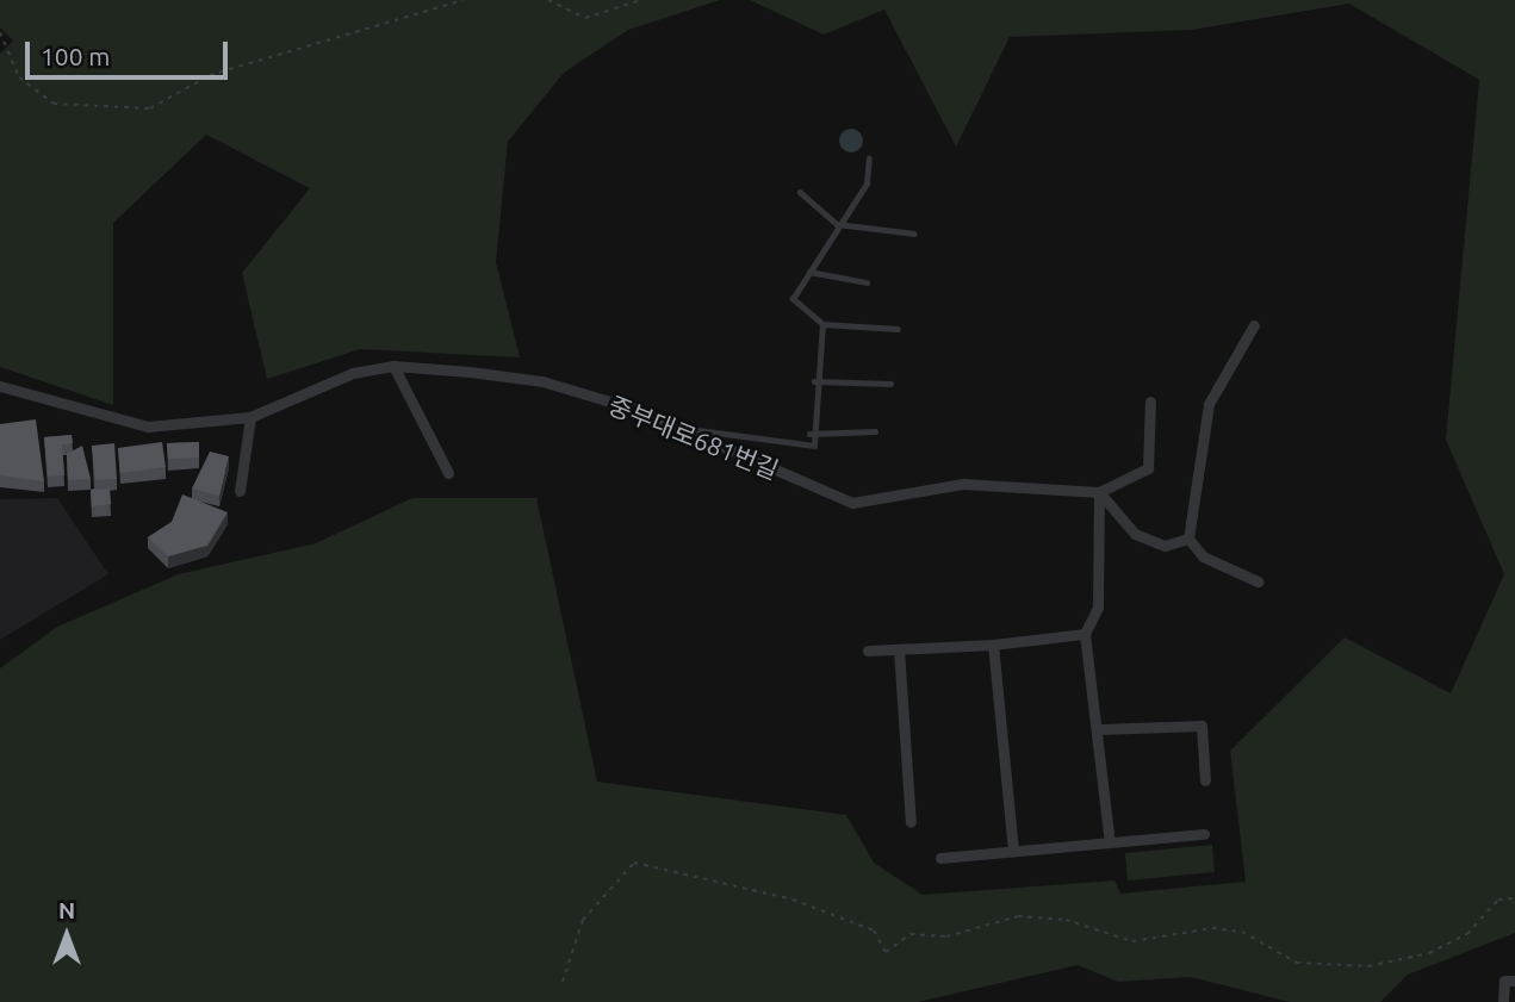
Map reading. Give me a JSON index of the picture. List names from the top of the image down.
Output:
{
  "streets": {
    "street": ["중부대로681번길"]
  },
  "scale_bar": "100 m",
  "north": "top"
}
